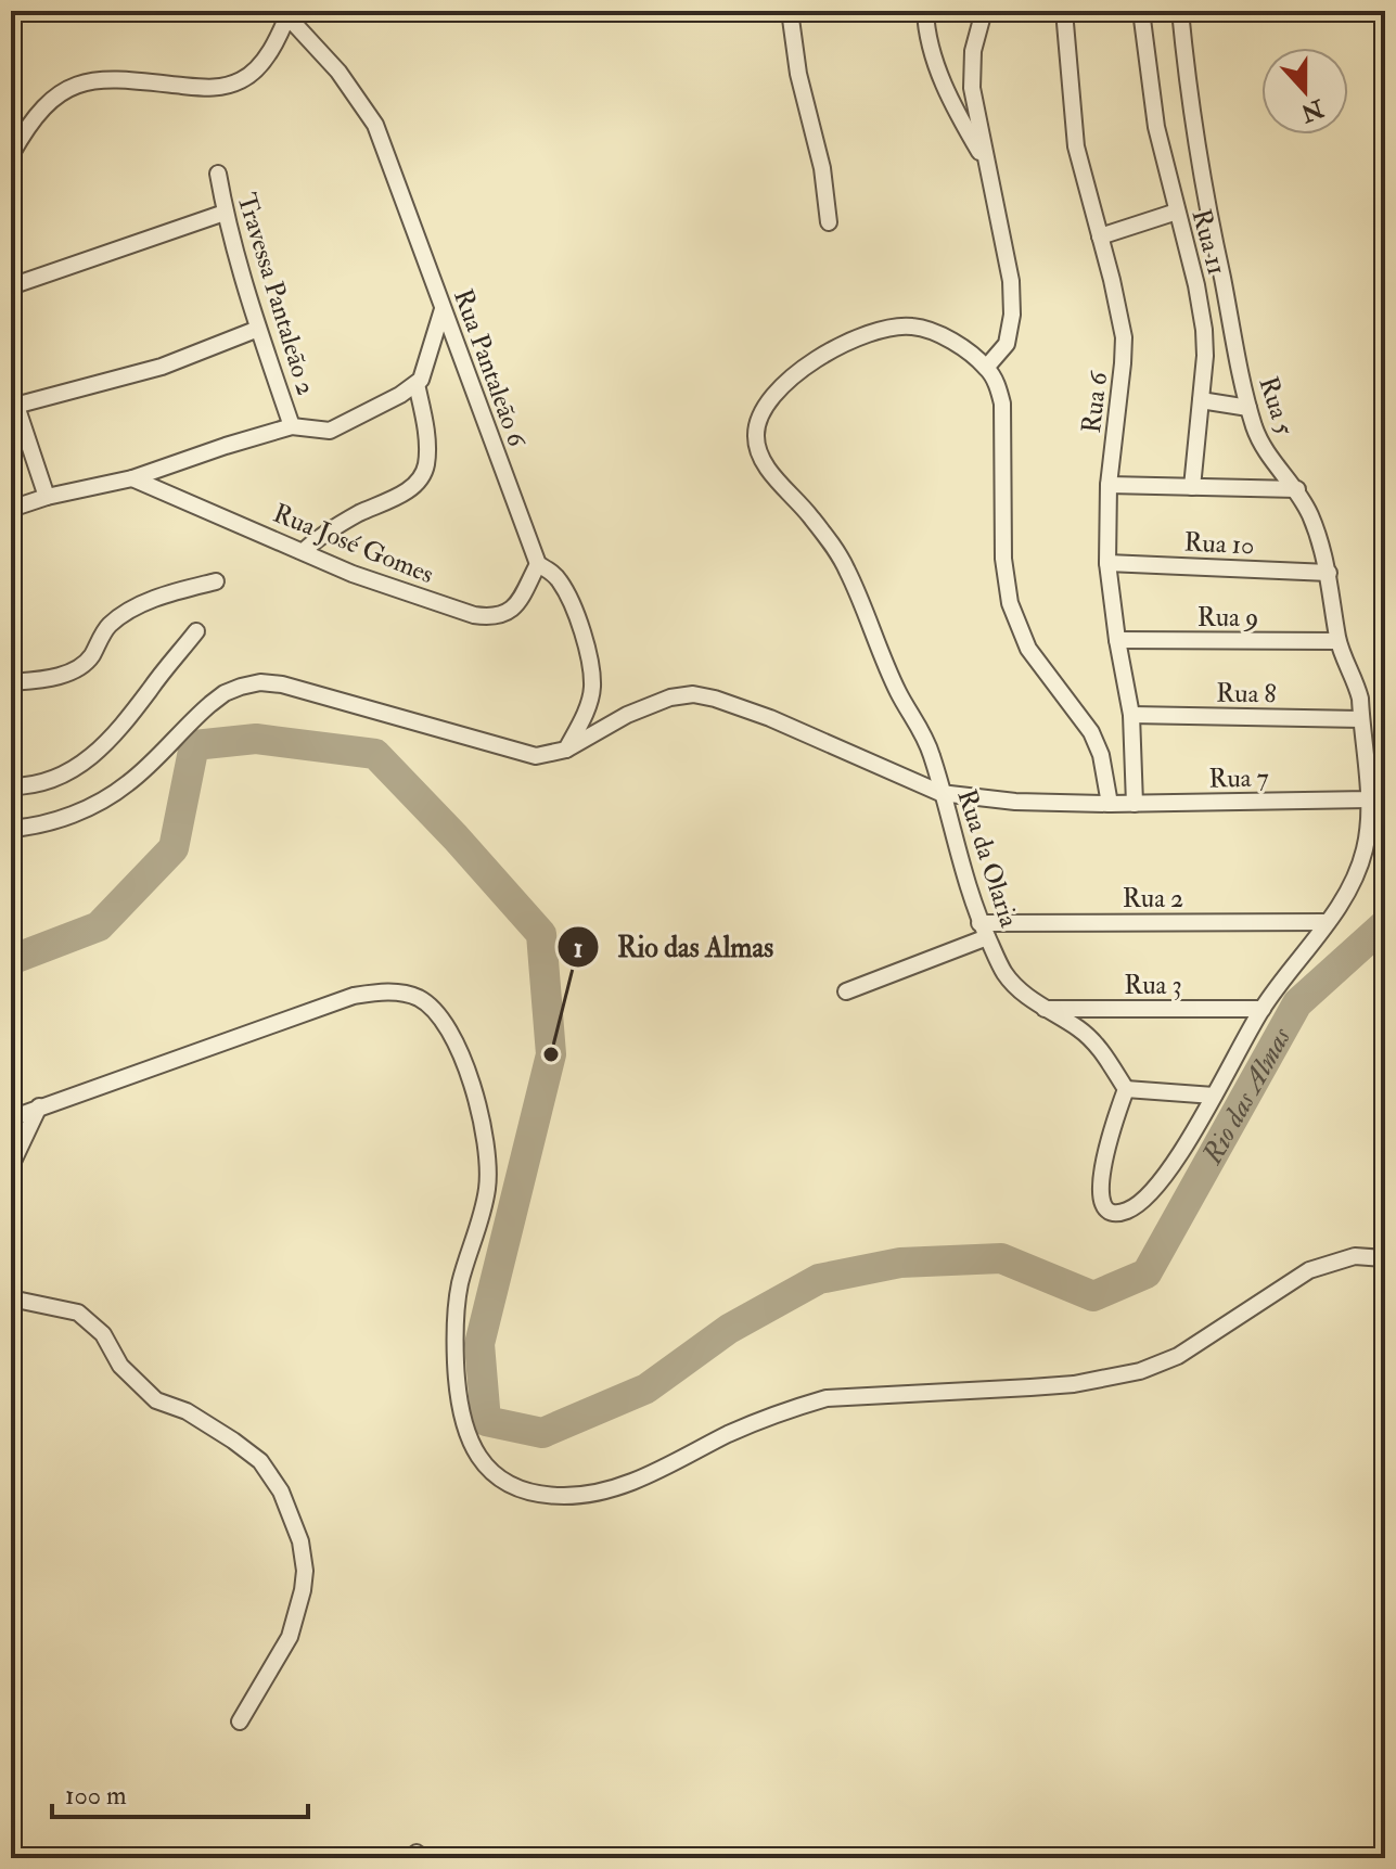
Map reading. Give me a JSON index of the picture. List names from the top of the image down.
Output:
{
  "streets": {
    "street": [
      "Rua 11",
      "Travessa Pantaleão 2",
      "Rua Pantaleão 6",
      "Rua 6",
      "Rua 5",
      "Rua José Gomes",
      "Rua 10",
      "Rua 9",
      "Rua 8",
      "Rua 7",
      "Rua da Olaria",
      "Rua 2",
      "Rua 3"
    ]
  },
  "crossings": [
    ["Rua Pantaleão 6", "Rua José Gomes"],
    ["Rua Pantaleão 6", "Rua 7"],
    ["Rua 6", "Rua 10"],
    ["Rua 6", "Rua 9"],
    ["Rua 6", "Rua 8"],
    ["Rua 6", "Rua 7"],
    ["Rua 5", "Rua 10"],
    ["Rua 5", "Rua 9"],
    ["Rua 5", "Rua 8"],
    ["Rua 5", "Rua 7"],
    ["Rua 5", "Rua 2"],
    ["Rua 7", "Rua da Olaria"],
    ["Rua da Olaria", "Rua 2"],
    ["Rua da Olaria", "Rua 3"]
  ],
  "water": ["Rio das Almas"],
  "places": ["Rio das Almas"],
  "scale_bar": "100 m",
  "north": "bottom"
}
